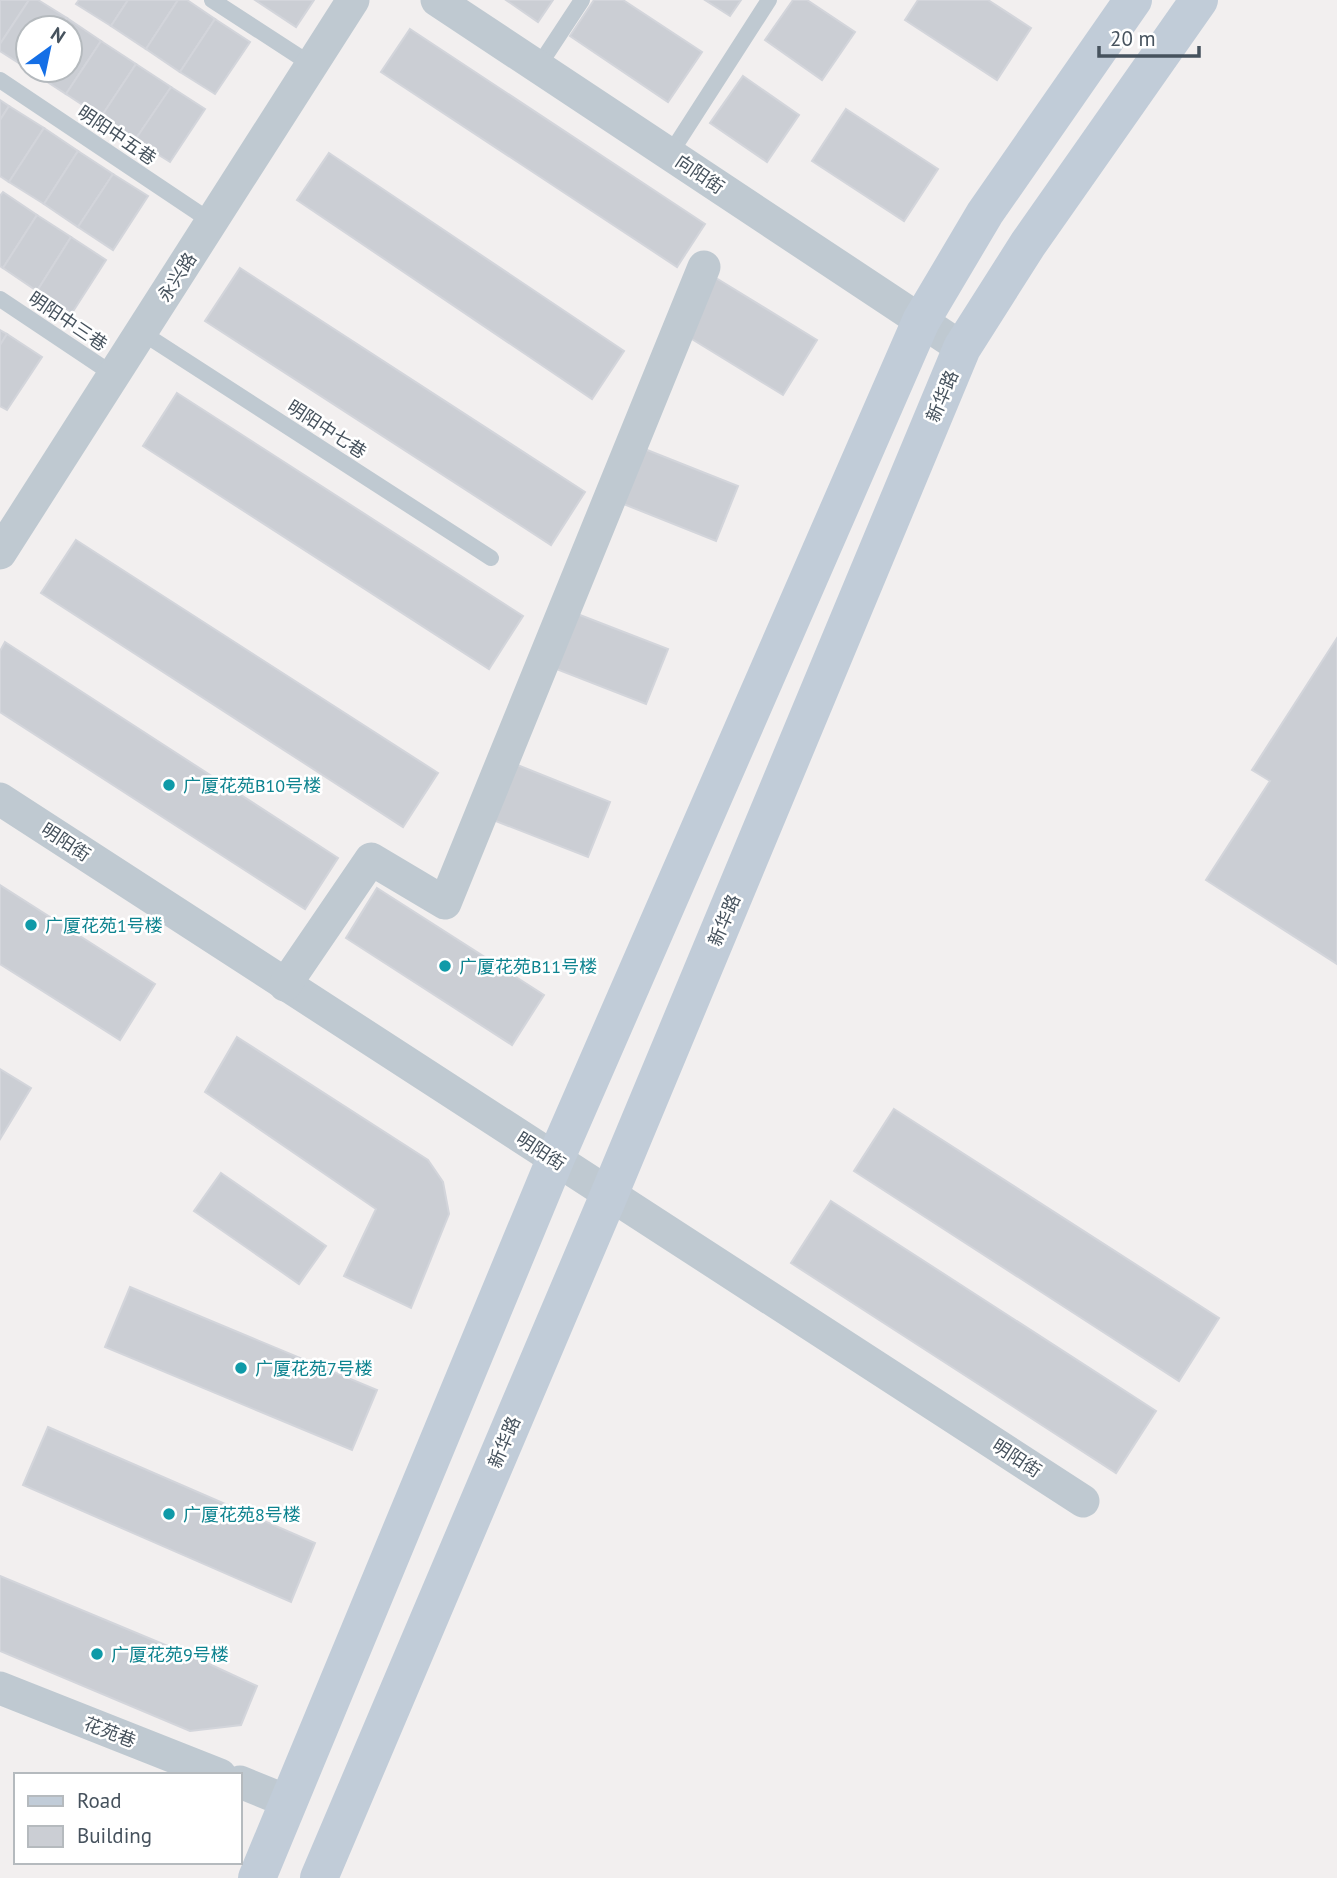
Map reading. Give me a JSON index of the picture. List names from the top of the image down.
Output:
{
  "streets": {
    "street": [
      "向阳街",
      "永兴路",
      "新华路",
      "明阳街",
      "花苑巷"
    ],
    "lane": ["明阳中五巷", "明阳中三巷", "明阳中七巷"]
  },
  "crossings": [
    ["明阳中五巷", "永兴路"],
    ["向阳街", "新华路"],
    ["永兴路", "明阳中三巷"],
    ["永兴路", "明阳中七巷"],
    ["新华路", "明阳街"]
  ],
  "places": [
    "广厦花苑B10号楼",
    "广厦花苑1号楼",
    "广厦花苑B11号楼",
    "广厦花苑7号楼",
    "广厦花苑8号楼",
    "广厦花苑9号楼"
  ],
  "legend": ["Road", "Building"],
  "scale_bar": "20 m",
  "north": "top right"
}
